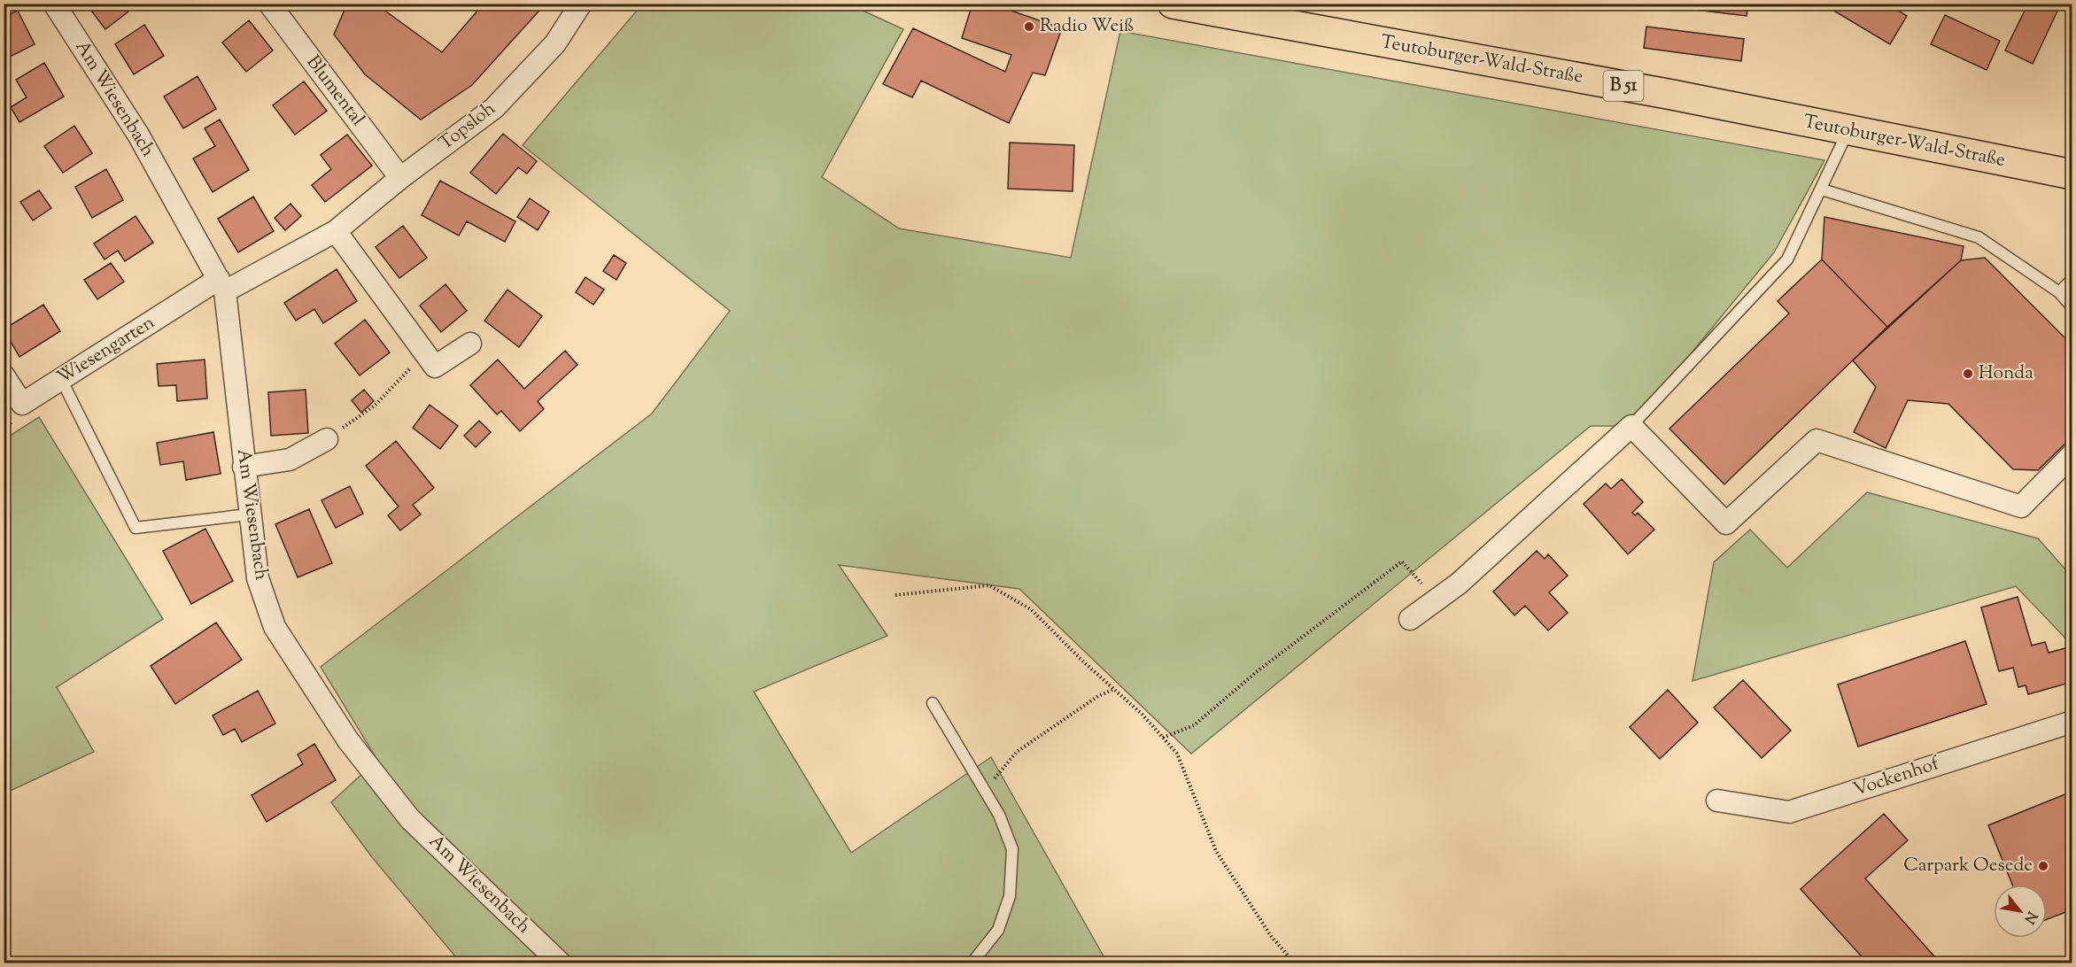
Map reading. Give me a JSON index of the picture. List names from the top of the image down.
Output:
{
  "streets": {
    "main road": ["Teutoburger-Wald-Straße", "B 51"],
    "street": [
      "Blumental",
      "Am Wiesenbach",
      "Topsloh",
      "Wiesengarten",
      "Vockenhof"
    ]
  },
  "crossings": [
    ["Blumental", "Topsloh"],
    ["Am Wiesenbach", "Topsloh"],
    ["Am Wiesenbach", "Wiesengarten"],
    ["Topsloh", "Wiesengarten"]
  ],
  "places": ["Radio Weiß", "Honda", "Carpark Oesede"],
  "north": "bottom right"
}
